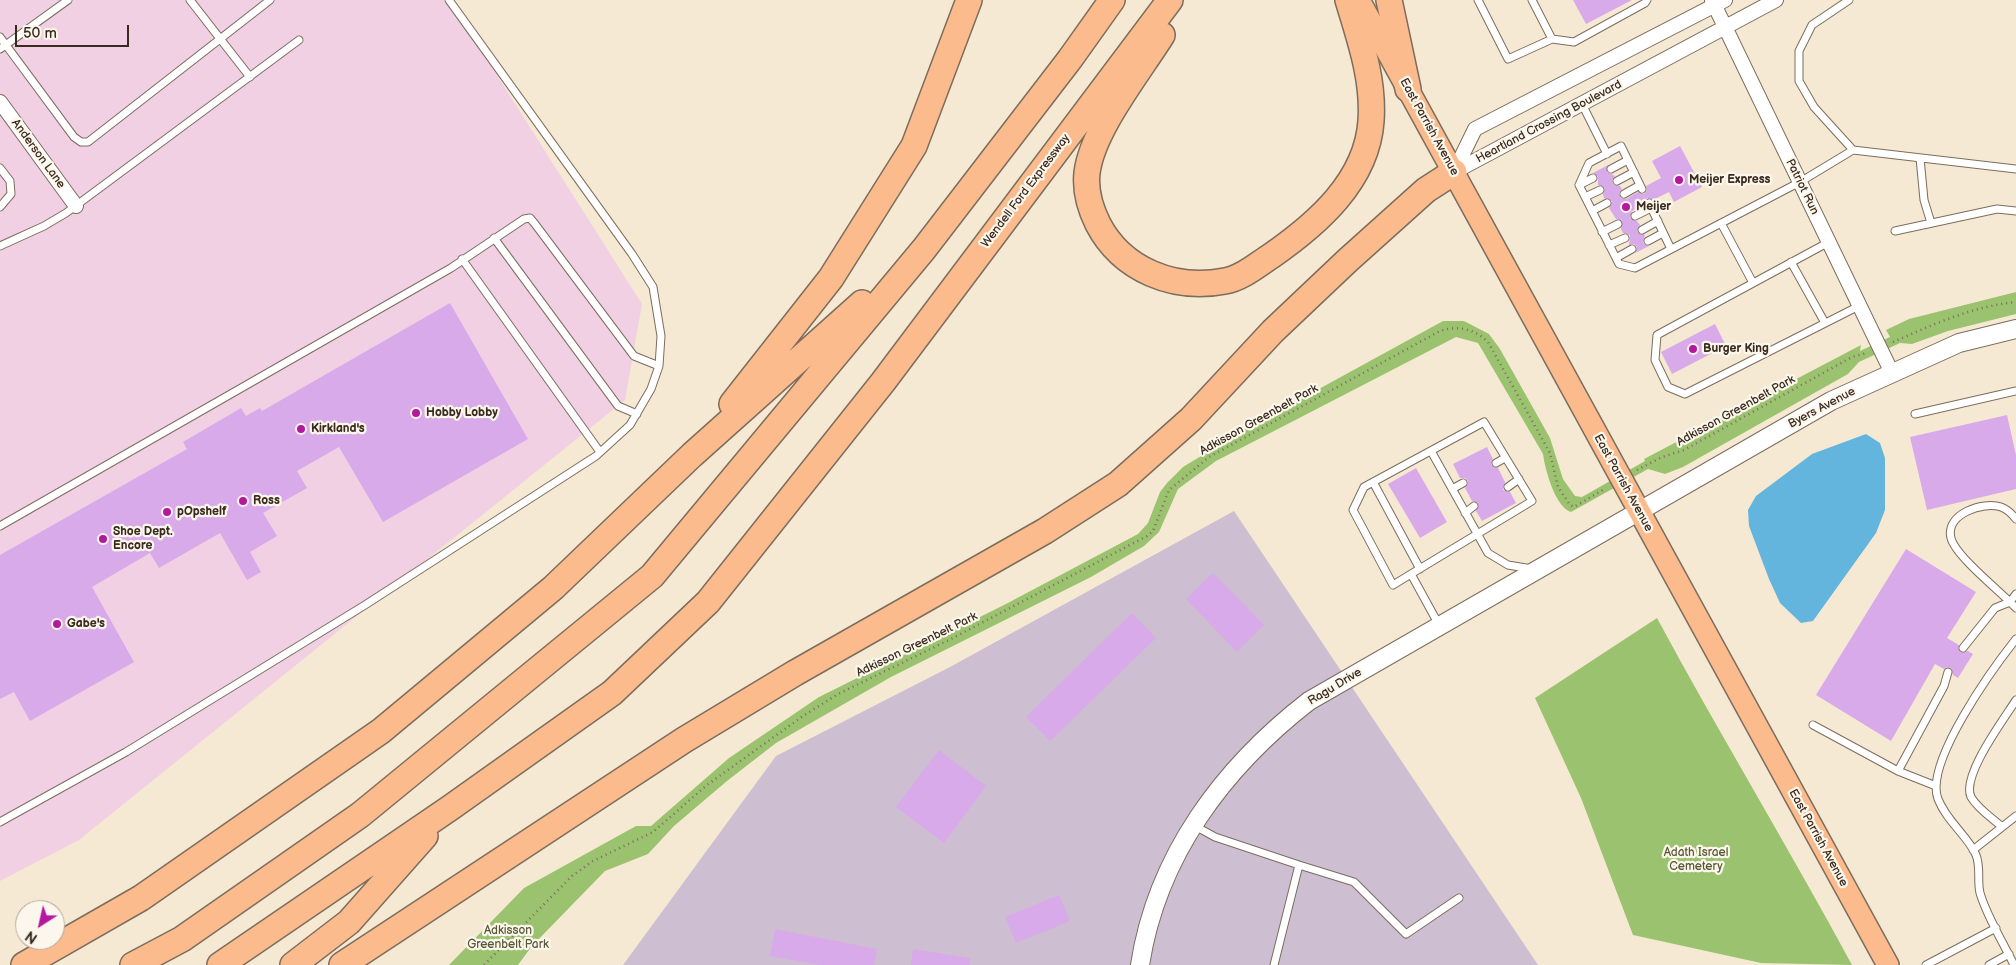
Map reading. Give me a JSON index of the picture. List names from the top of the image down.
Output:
{
  "streets": {
    "highway": ["Wendell Ford Expressway"],
    "main road": ["East Parrish Avenue"],
    "street": [
      "Heartland Crossing Boulevard",
      "Anderson Lane",
      "Patriot Run",
      "Byers Avenue",
      "Ragu Drive"
    ],
    "path": ["Adkisson Greenbelt Park"]
  },
  "crossings": [
    ["Heartland Crossing Boulevard", "East Parrish Avenue"],
    ["Heartland Crossing Boulevard", "Patriot Run"],
    ["East Parrish Avenue", "Byers Avenue"],
    ["East Parrish Avenue", "Adkisson Greenbelt Park"],
    ["East Parrish Avenue", "Ragu Drive"],
    ["Patriot Run", "Byers Avenue"],
    ["Patriot Run", "Adkisson Greenbelt Park"],
    ["Byers Avenue", "Ragu Drive"]
  ],
  "parks": ["Adath Israel Cemetery", "Adkisson Greenbelt Park"],
  "places": [
    "Meijer Express",
    "Meijer",
    "Burger King",
    "Hobby Lobby",
    "Kirkland's",
    "Ross",
    "pOpshelf",
    "Shoe Dept. Encore",
    "Gabe's"
  ],
  "scale_bar": "50 m",
  "north": "bottom left"
}
